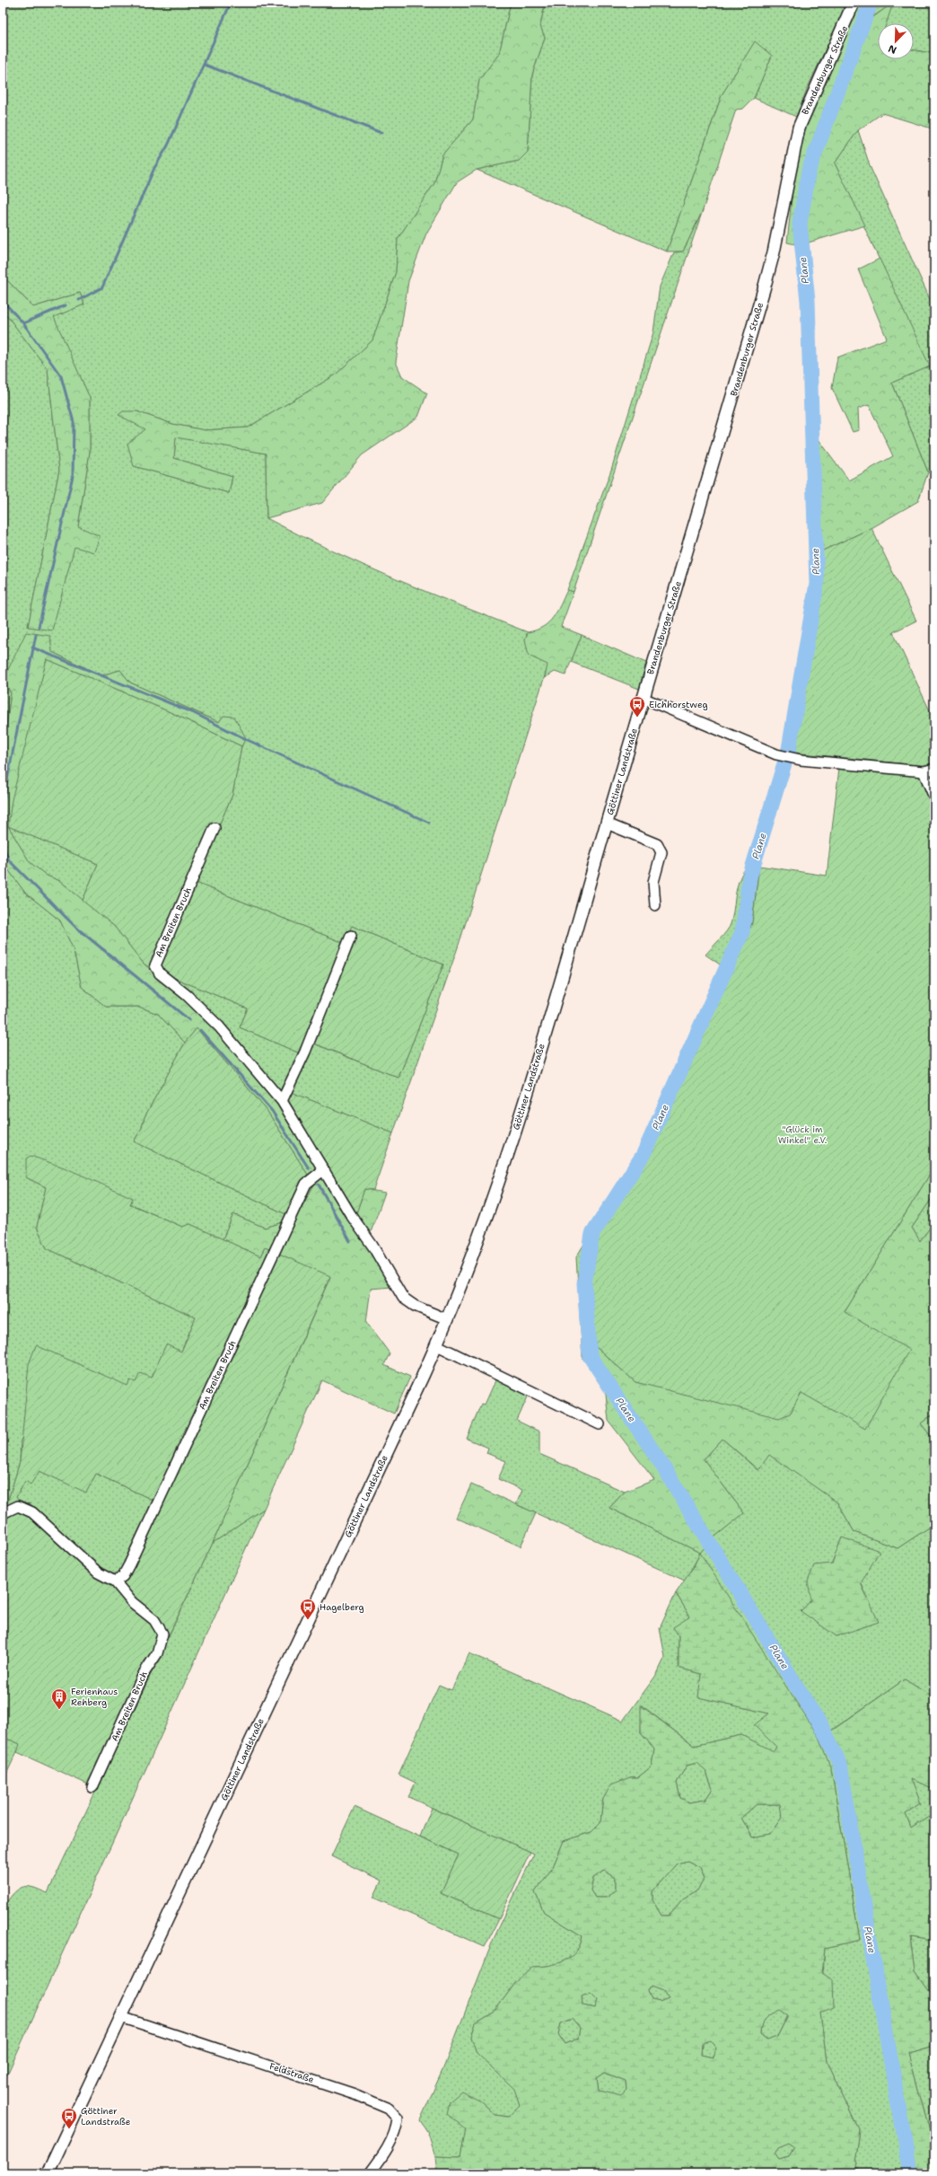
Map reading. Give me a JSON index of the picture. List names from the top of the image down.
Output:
{
  "streets": {
    "street": [
      "Brandenburger Straße",
      "Göttiner Landstraße",
      "Am Breiten Bruch",
      "Feldstraße"
    ]
  },
  "crossings": [
    ["Brandenburger Straße", "Göttiner Landstraße"],
    ["Göttiner Landstraße", "Am Breiten Bruch"],
    ["Göttiner Landstraße", "Feldstraße"]
  ],
  "water": ["Plane"],
  "parks": ["\"Glück im Winkel\" e.V."],
  "places": {
    "bus stop": ["Eichhorstweg", "Hagelberg", "Göttiner Landstraße"],
    "building": ["Ferienhaus Rehberg"]
  },
  "north": "bottom left"
}
